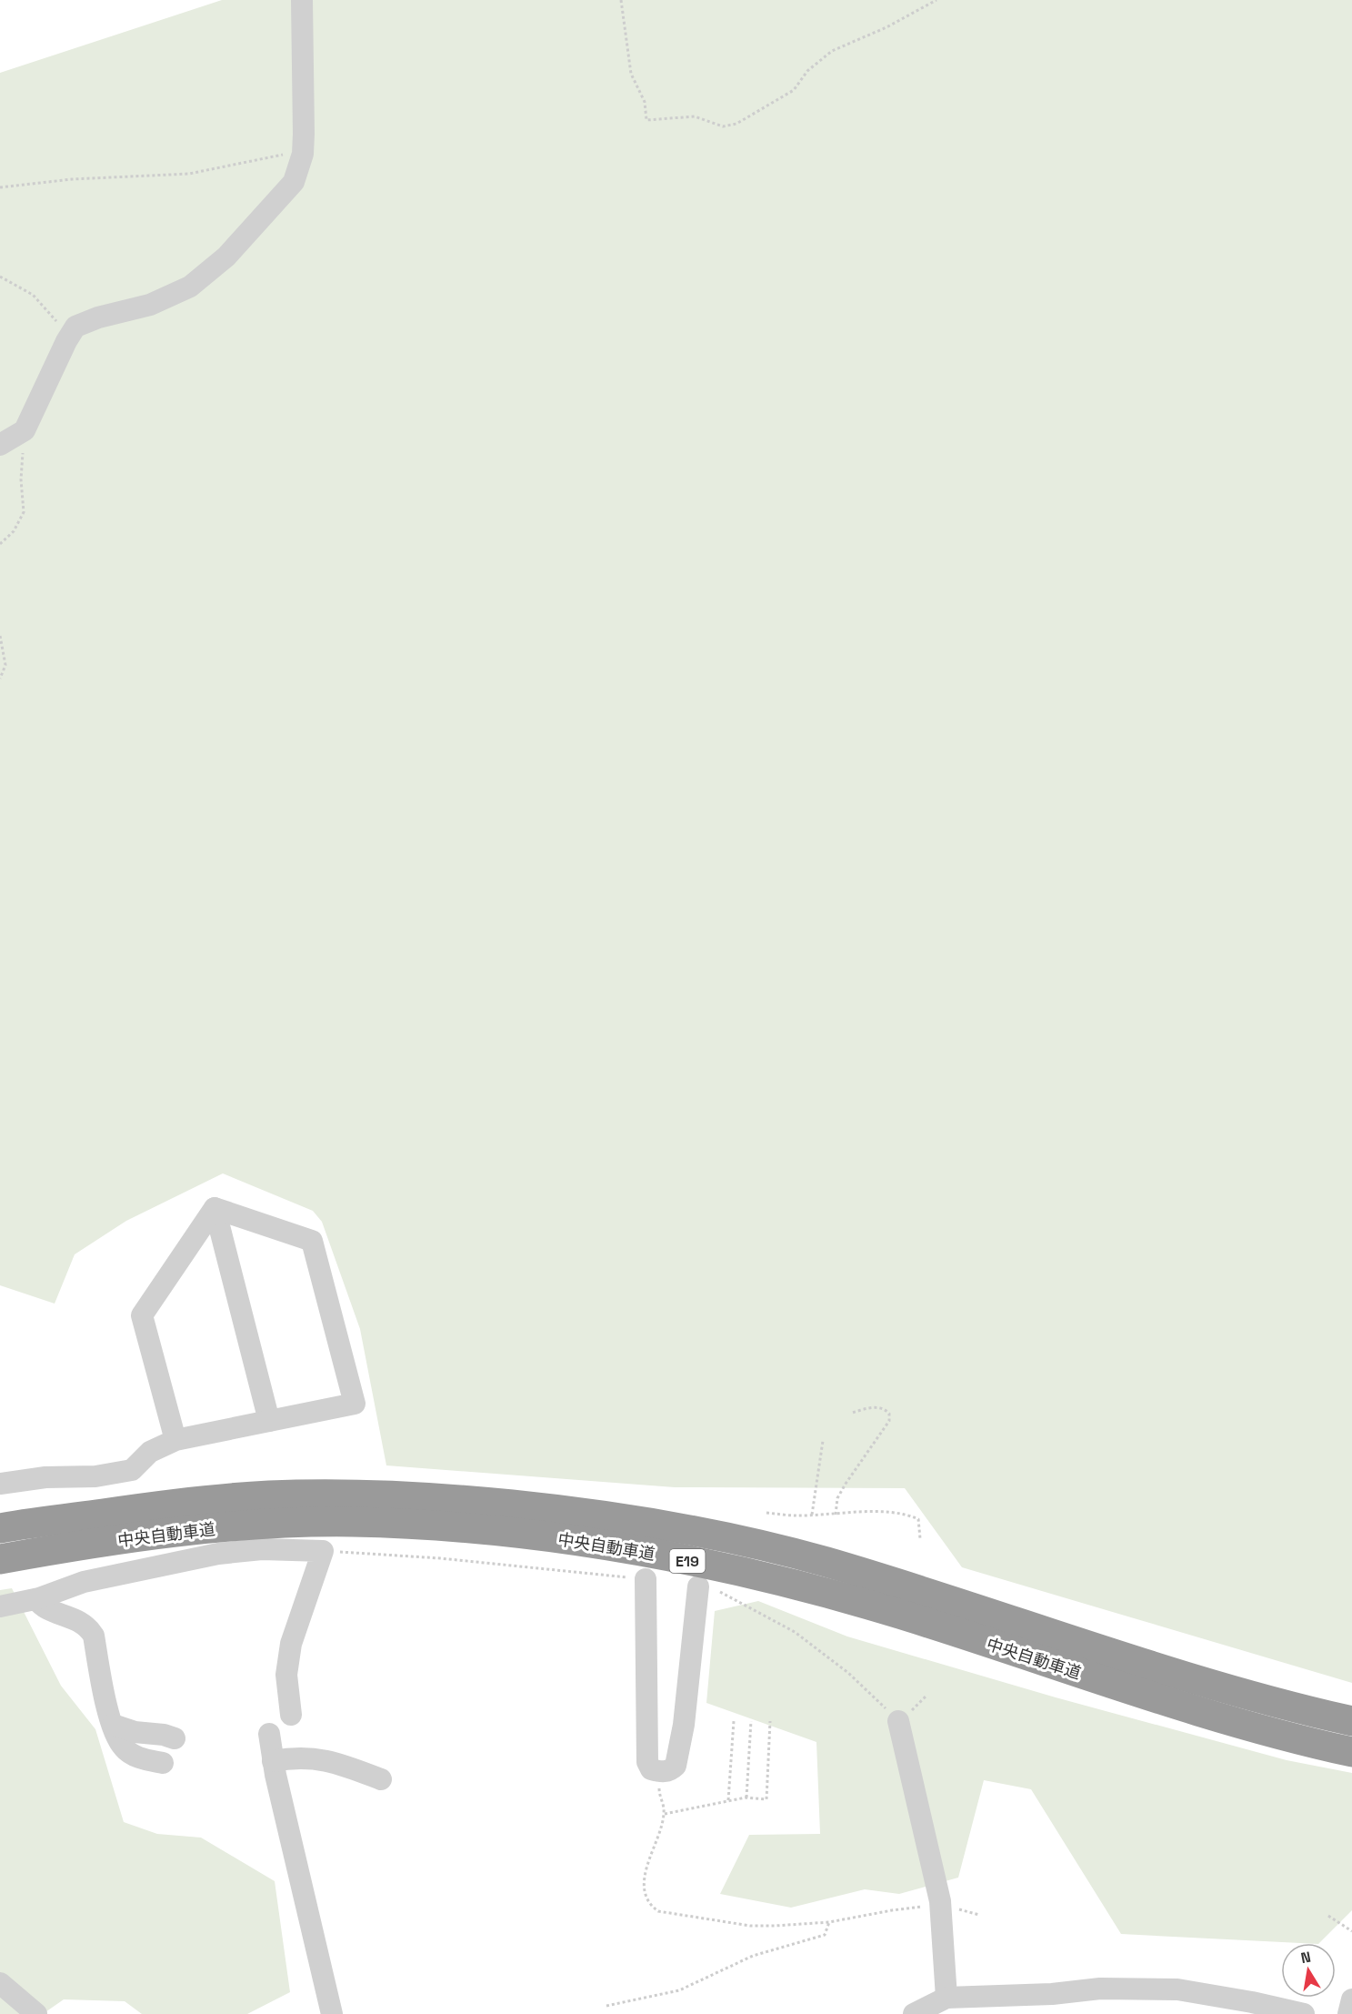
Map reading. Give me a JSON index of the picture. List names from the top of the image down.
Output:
{
  "streets": {
    "highway": ["中央自動車道", "E19"]
  },
  "north": "top"
}
